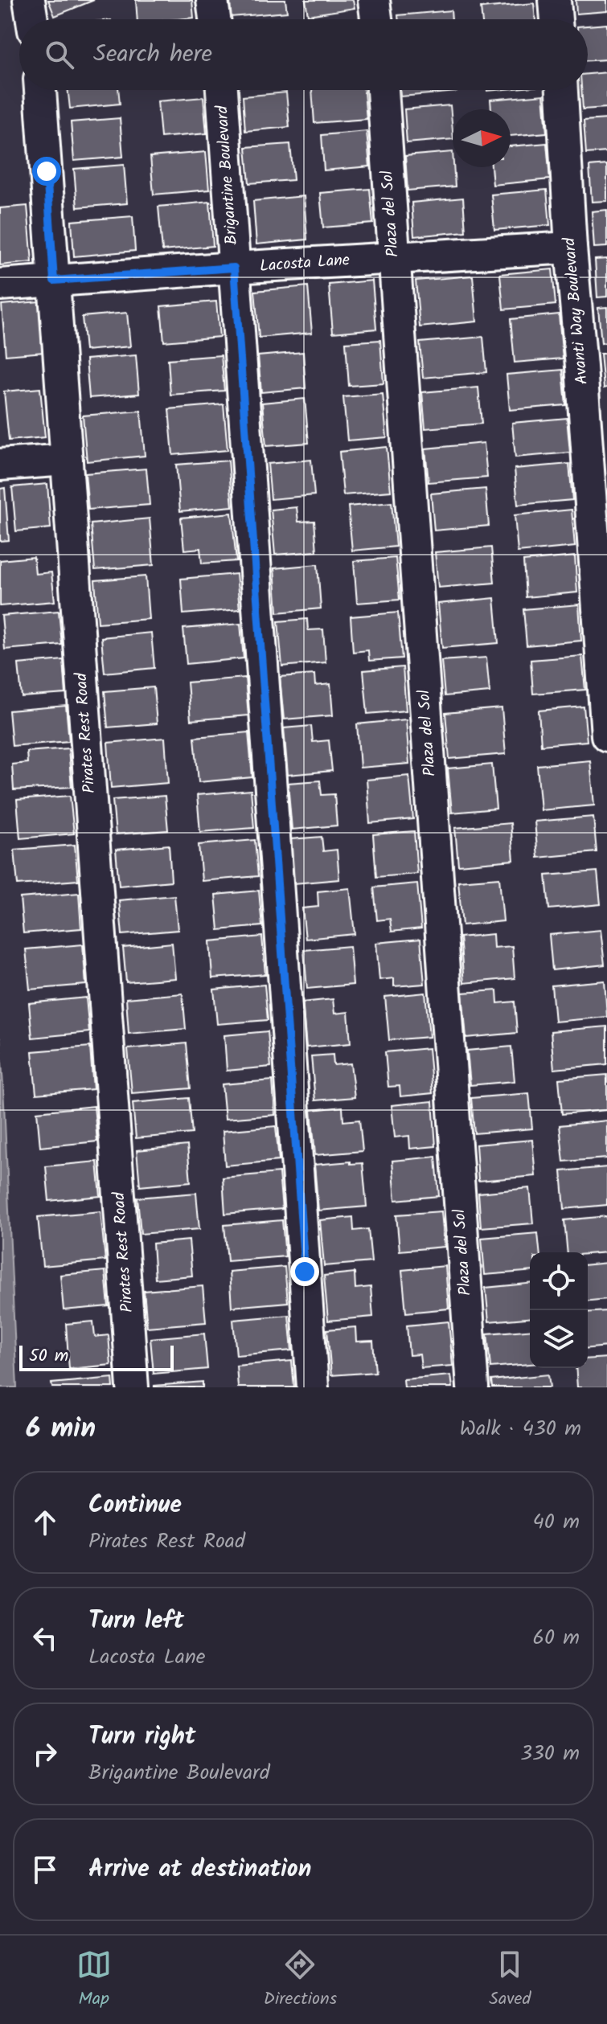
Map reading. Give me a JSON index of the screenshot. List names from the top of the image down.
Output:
{
  "streets": {
    "street": [
      "Brigantine Boulevard",
      "Plaza del Sol",
      "Lacosta Lane",
      "Avanti Way Boulevard",
      "Pirates Rest Road"
    ]
  },
  "crossings": [
    ["Brigantine Boulevard", "Lacosta Lane"],
    ["Plaza del Sol", "Lacosta Lane"],
    ["Lacosta Lane", "Avanti Way Boulevard"],
    ["Lacosta Lane", "Pirates Rest Road"]
  ],
  "scale_bar": "50 m",
  "north": "right",
  "page": {
    "search": "Search here",
    "scale": "50 m",
    "heading": ["6 min", "Walk · 430 m"],
    "list": [
      ["Continue", "Pirates Rest Road", "40 m"],
      ["Turn left", "Lacosta Lane", "60 m"],
      ["Turn right", "Brigantine Boulevard", "330 m"],
      "Arrive at destination"
    ],
    "nav": ["Map", "Directions", "Saved"]
  }
}
